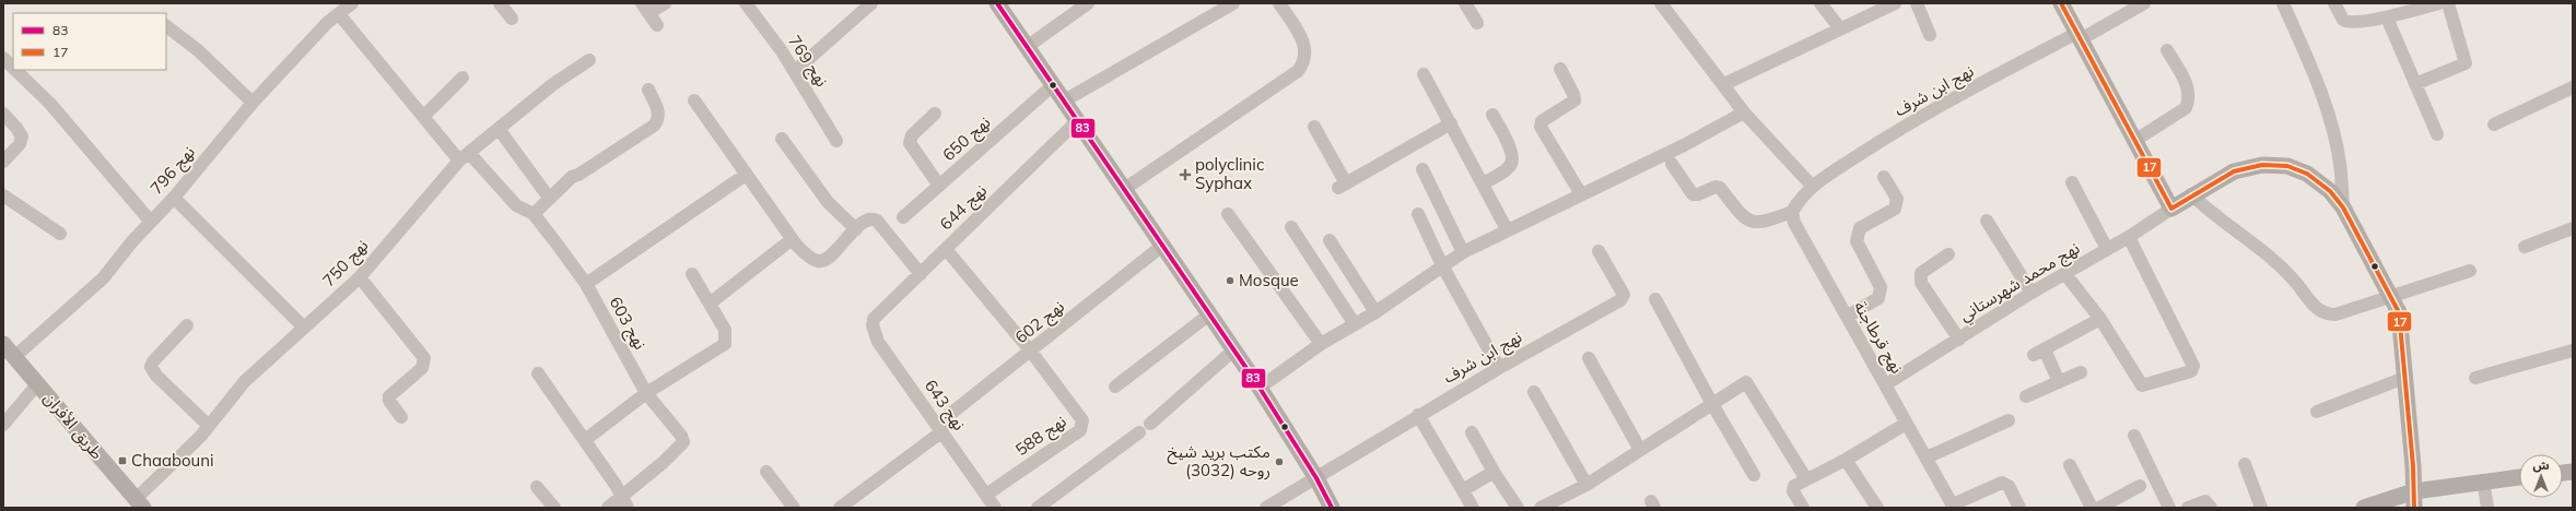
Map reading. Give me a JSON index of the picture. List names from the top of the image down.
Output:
{
  "streets": {
    "main road": ["طريق الأفران"],
    "street": [
      "نهج 769",
      "نهج ابن شرف",
      "نهج 650",
      "نهج 796",
      "نهج 644",
      "نهج 750",
      "نهج محمد شهرستاني",
      "نهج 602",
      "نهج 603",
      "نهج قرطاجنة",
      "نهج 643",
      "نهج 588"
    ]
  },
  "crossings": [
    ["نهج 796", "نهج 603"],
    ["نهج 796", "طريق الأفران"],
    ["نهج 644", "نهج 643"],
    ["نهج 750", "نهج 603"],
    ["نهج 750", "طريق الأفران"],
    ["نهج محمد شهرستاني", "نهج قرطاجنة"],
    ["نهج 602", "نهج 643"],
    ["نهج 602", "نهج 588"],
    ["نهج 643", "نهج 588"]
  ],
  "places": {
    "health": ["polyclinic Syphax"],
    "other": ["Mosque", "مكتب بريد شيخ روحه (3032)"],
    "transit": ["Chaabouni"]
  },
  "lines": ["transit line 83", "transit line 17"],
  "legend": ["83", "17"],
  "north": "top"
}
